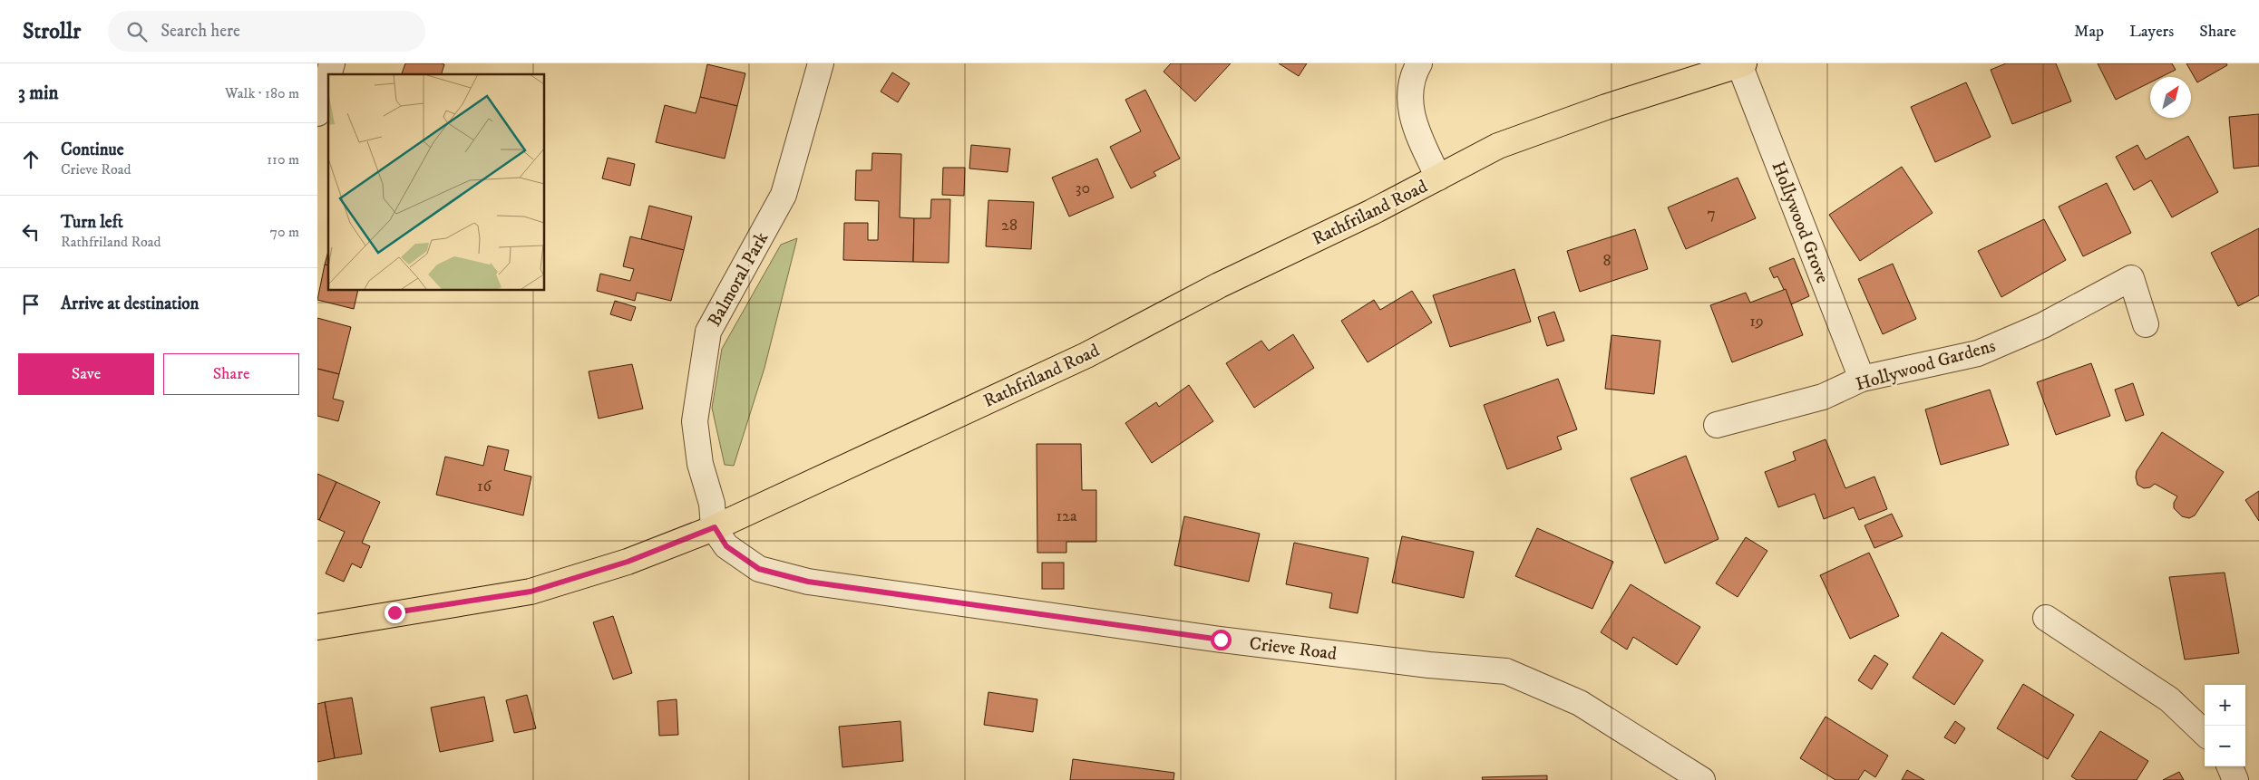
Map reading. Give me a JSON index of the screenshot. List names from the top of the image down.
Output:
{
  "streets": {
    "main road": ["Rathfriland Road"],
    "street": [
      "Hollywood Grove",
      "Balmoral Park",
      "Hollywood Gardens",
      "Crieve Road"
    ]
  },
  "crossings": [
    ["Rathfriland Road", "Hollywood Grove"],
    ["Rathfriland Road", "Balmoral Park"],
    ["Rathfriland Road", "Crieve Road"],
    ["Hollywood Grove", "Hollywood Gardens"],
    ["Balmoral Park", "Crieve Road"]
  ],
  "house_numbers": [
    "30",
    "7",
    "28",
    "8",
    "19",
    "16",
    "12a"
  ],
  "north": "top right",
  "page": {
    "header": "Strollr",
    "search": "Search here",
    "nav": ["Map", "Layers", "Share"],
    "heading": ["3 min", "Walk · 180 m"],
    "list": [
      ["Continue", "Crieve Road", "110 m"],
      ["Turn left", "Rathfriland Road", "70 m"],
      "Arrive at destination"
    ],
    "buttons": ["Save", "Share"],
    "map_buttons": ["+", "−"]
  }
}
